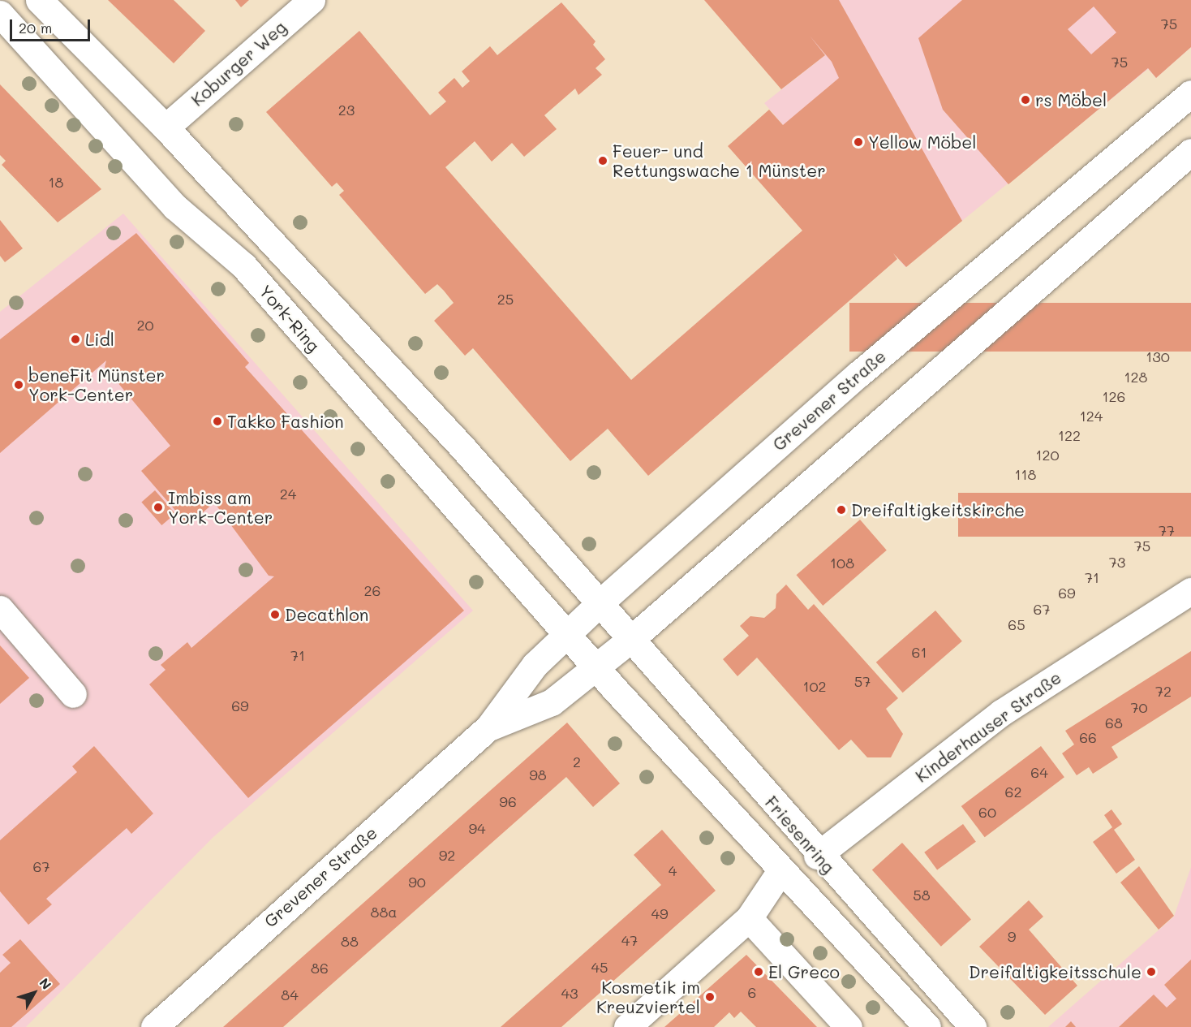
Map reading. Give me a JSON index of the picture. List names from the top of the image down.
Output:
{
  "streets": {
    "main road": [
      "Koburger Weg",
      "York-Ring",
      "Grevener Straße",
      "Kinderhauser Straße",
      "Friesenring"
    ]
  },
  "crossings": [
    ["York-Ring", "Grevener Straße"],
    ["Grevener Straße", "Friesenring"],
    ["Kinderhauser Straße", "Friesenring"]
  ],
  "places": [
    "rs Möbel",
    "Yellow Möbel",
    "Feuer- und Rettungswache 1 Münster",
    "Lidl",
    "beneFit Münster York-Center",
    "Takko Fashion",
    "Imbiss am York-Center",
    "Dreifaltigkeitskirche",
    "Decathlon",
    "El Greco",
    "Dreifaltigkeitsschule",
    "Kosmetik im Kreuzviertel"
  ],
  "house_numbers": [
    "75",
    "75",
    "23",
    "18",
    "25",
    "20",
    "130",
    "128",
    "126",
    "124",
    "122",
    "120",
    "118",
    "24",
    "77",
    "75",
    "73",
    "108",
    "71",
    "26",
    "69",
    "67",
    "65",
    "61",
    "71",
    "57",
    "102",
    "72",
    "69",
    "70",
    "68",
    "66",
    "2",
    "64",
    "98",
    "62",
    "96",
    "60",
    "94",
    "92",
    "67",
    "4",
    "90",
    "58",
    "88a",
    "49",
    "9",
    "47",
    "88",
    "45",
    "86",
    "6",
    "43",
    "84"
  ],
  "scale_bar": "20 m",
  "north": "top right"
}
